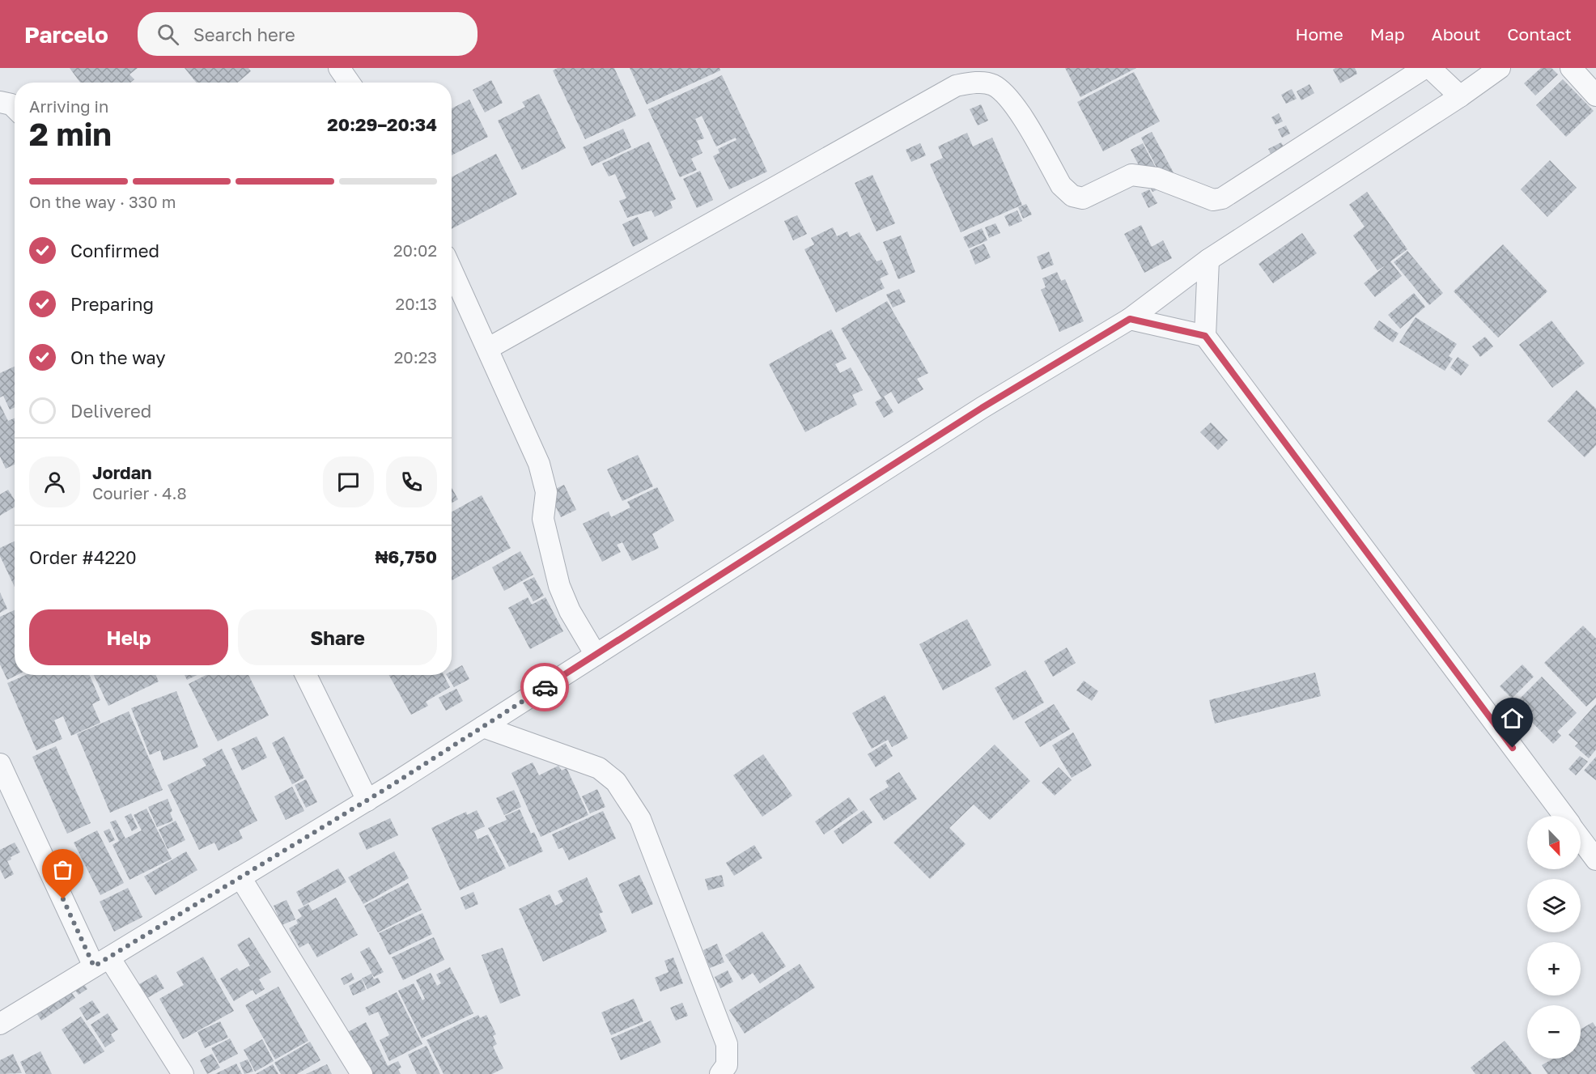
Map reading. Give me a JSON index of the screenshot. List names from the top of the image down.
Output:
{
  "north": "bottom right",
  "page": {
    "header": "Parcelo",
    "search": "Search here",
    "nav": [
      "Home",
      "Map",
      "About",
      "Contact"
    ],
    "heading": ["2 min", "Arriving in", "20:29–20:34"],
    "panel": [
      "Jordan",
      "Courier · 4.8",
      "Order #4220",
      "₦6,750"
    ],
    "bar": "On the way · 330 m",
    "list": [
      ["Confirmed", "20:02"],
      ["Preparing", "20:13"],
      ["On the way", "20:23"],
      "Delivered"
    ],
    "buttons": ["Help", "Share"],
    "map_buttons": ["+", "−"]
  }
}
